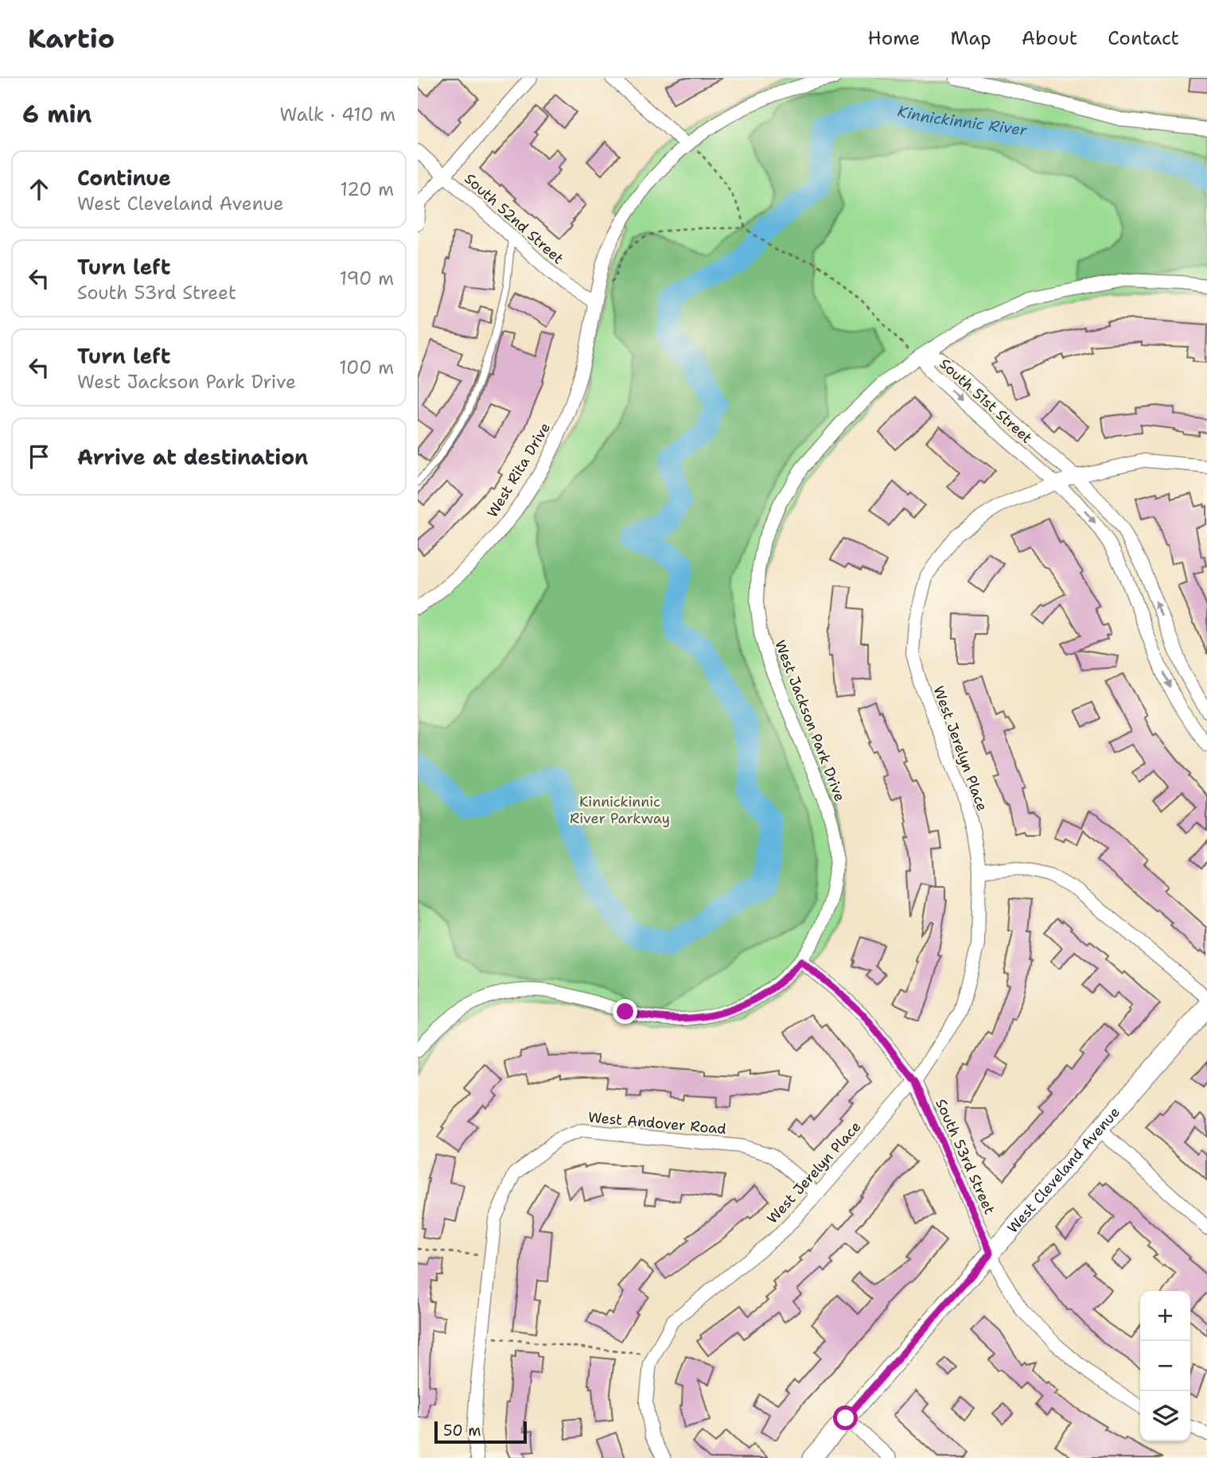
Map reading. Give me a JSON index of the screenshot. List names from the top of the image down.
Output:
{
  "streets": {
    "street": [
      "South 52nd Street",
      "South 51st Street",
      "West Rita Drive",
      "West Jackson Park Drive",
      "West Jerelyn Place",
      "West Andover Road",
      "South 53rd Street",
      "West Cleveland Avenue"
    ]
  },
  "crossings": [
    ["South 52nd Street", "West Rita Drive"],
    ["South 51st Street", "West Jackson Park Drive"],
    ["South 51st Street", "West Jerelyn Place"],
    ["West Jackson Park Drive", "South 53rd Street"],
    ["West Jerelyn Place", "West Andover Road"],
    ["West Jerelyn Place", "South 53rd Street"],
    ["South 53rd Street", "West Cleveland Avenue"]
  ],
  "water": ["Kinnickinnic River"],
  "parks": ["Kinnickinnic River Parkway"],
  "scale_bar": "50 m",
  "page": {
    "header": "Kartio",
    "nav": [
      "Home",
      "Map",
      "About",
      "Contact"
    ],
    "heading": ["6 min", "Walk · 410 m"],
    "list": [
      ["Continue", "West Cleveland Avenue", "120 m"],
      ["Turn left", "South 53rd Street", "190 m"],
      ["Turn left", "West Jackson Park Drive", "100 m"],
      "Arrive at destination"
    ],
    "map_buttons": ["+", "−"],
    "scale": "50 m"
  }
}
